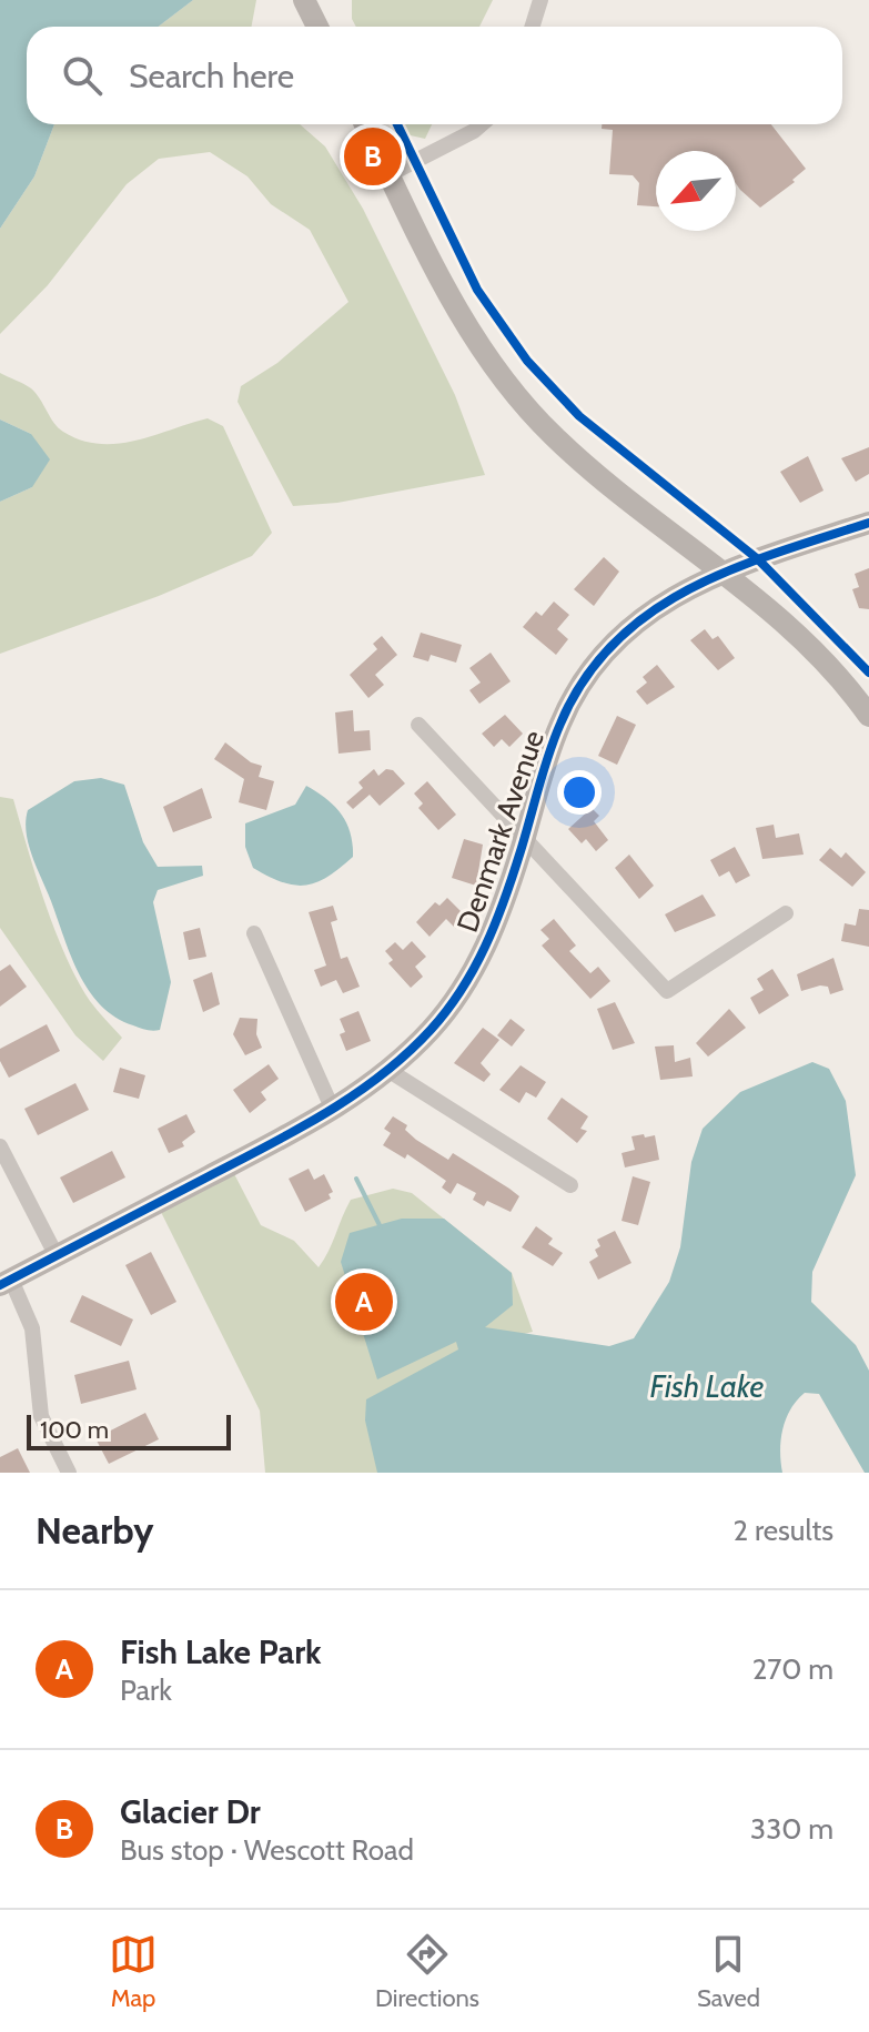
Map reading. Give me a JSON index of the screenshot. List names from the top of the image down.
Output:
{
  "streets": {
    "street": ["Denmark Avenue"]
  },
  "water": ["Fish Lake"],
  "scale_bar": "100 m",
  "north": "bottom left",
  "page": {
    "search": "Search here",
    "pins": ["B", "A"],
    "scale": "100 m",
    "heading": ["Nearby", "2 results"],
    "list": [
      {
        "mark": "A",
        "name": "Fish Lake Park",
        "note": "Park",
        "value": "270 m"
      },
      {
        "mark": "B",
        "name": "Glacier Dr",
        "note": "Bus stop · Wescott Road",
        "value": "330 m"
      }
    ],
    "nav": ["Map", "Directions", "Saved"]
  }
}
